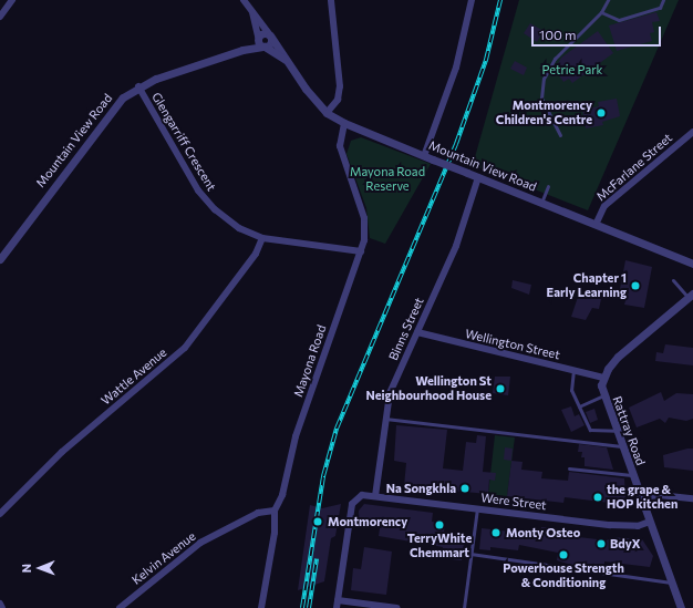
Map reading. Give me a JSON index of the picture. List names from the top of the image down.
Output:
{
  "streets": {
    "street": [
      "Mountain View Road",
      "Glengarriff Crescent",
      "McFarlane Street",
      "Binns Street",
      "Wellington Street",
      "Mayona Road",
      "Wattle Avenue",
      "Rattray Road",
      "Were Street",
      "Kelvin Avenue"
    ]
  },
  "crossings": [
    ["Mountain View Road", "Glengarriff Crescent"],
    ["Mountain View Road", "McFarlane Street"],
    ["Mountain View Road", "Binns Street"],
    ["Mountain View Road", "Mayona Road"],
    ["Glengarriff Crescent", "Mayona Road"],
    ["Glengarriff Crescent", "Wattle Avenue"],
    ["Binns Street", "Wellington Street"],
    ["Binns Street", "Were Street"],
    ["Wellington Street", "Rattray Road"],
    ["Mayona Road", "Kelvin Avenue"],
    ["Rattray Road", "Were Street"]
  ],
  "parks": ["Petrie Park", "Mayona Road Reserve"],
  "places": [
    "Montmorency Children's Centre",
    "Chapter 1 Early Learning",
    "Wellington St Neighbourhood House",
    "Na Songkhla",
    "the grape & HOP kitchen",
    "Montmorency",
    "TerryWhite Chemmart",
    "Monty Osteo",
    "BdyX",
    "Powerhouse Strength & Conditioning"
  ],
  "scale_bar": "100 m",
  "north": "left"
}
